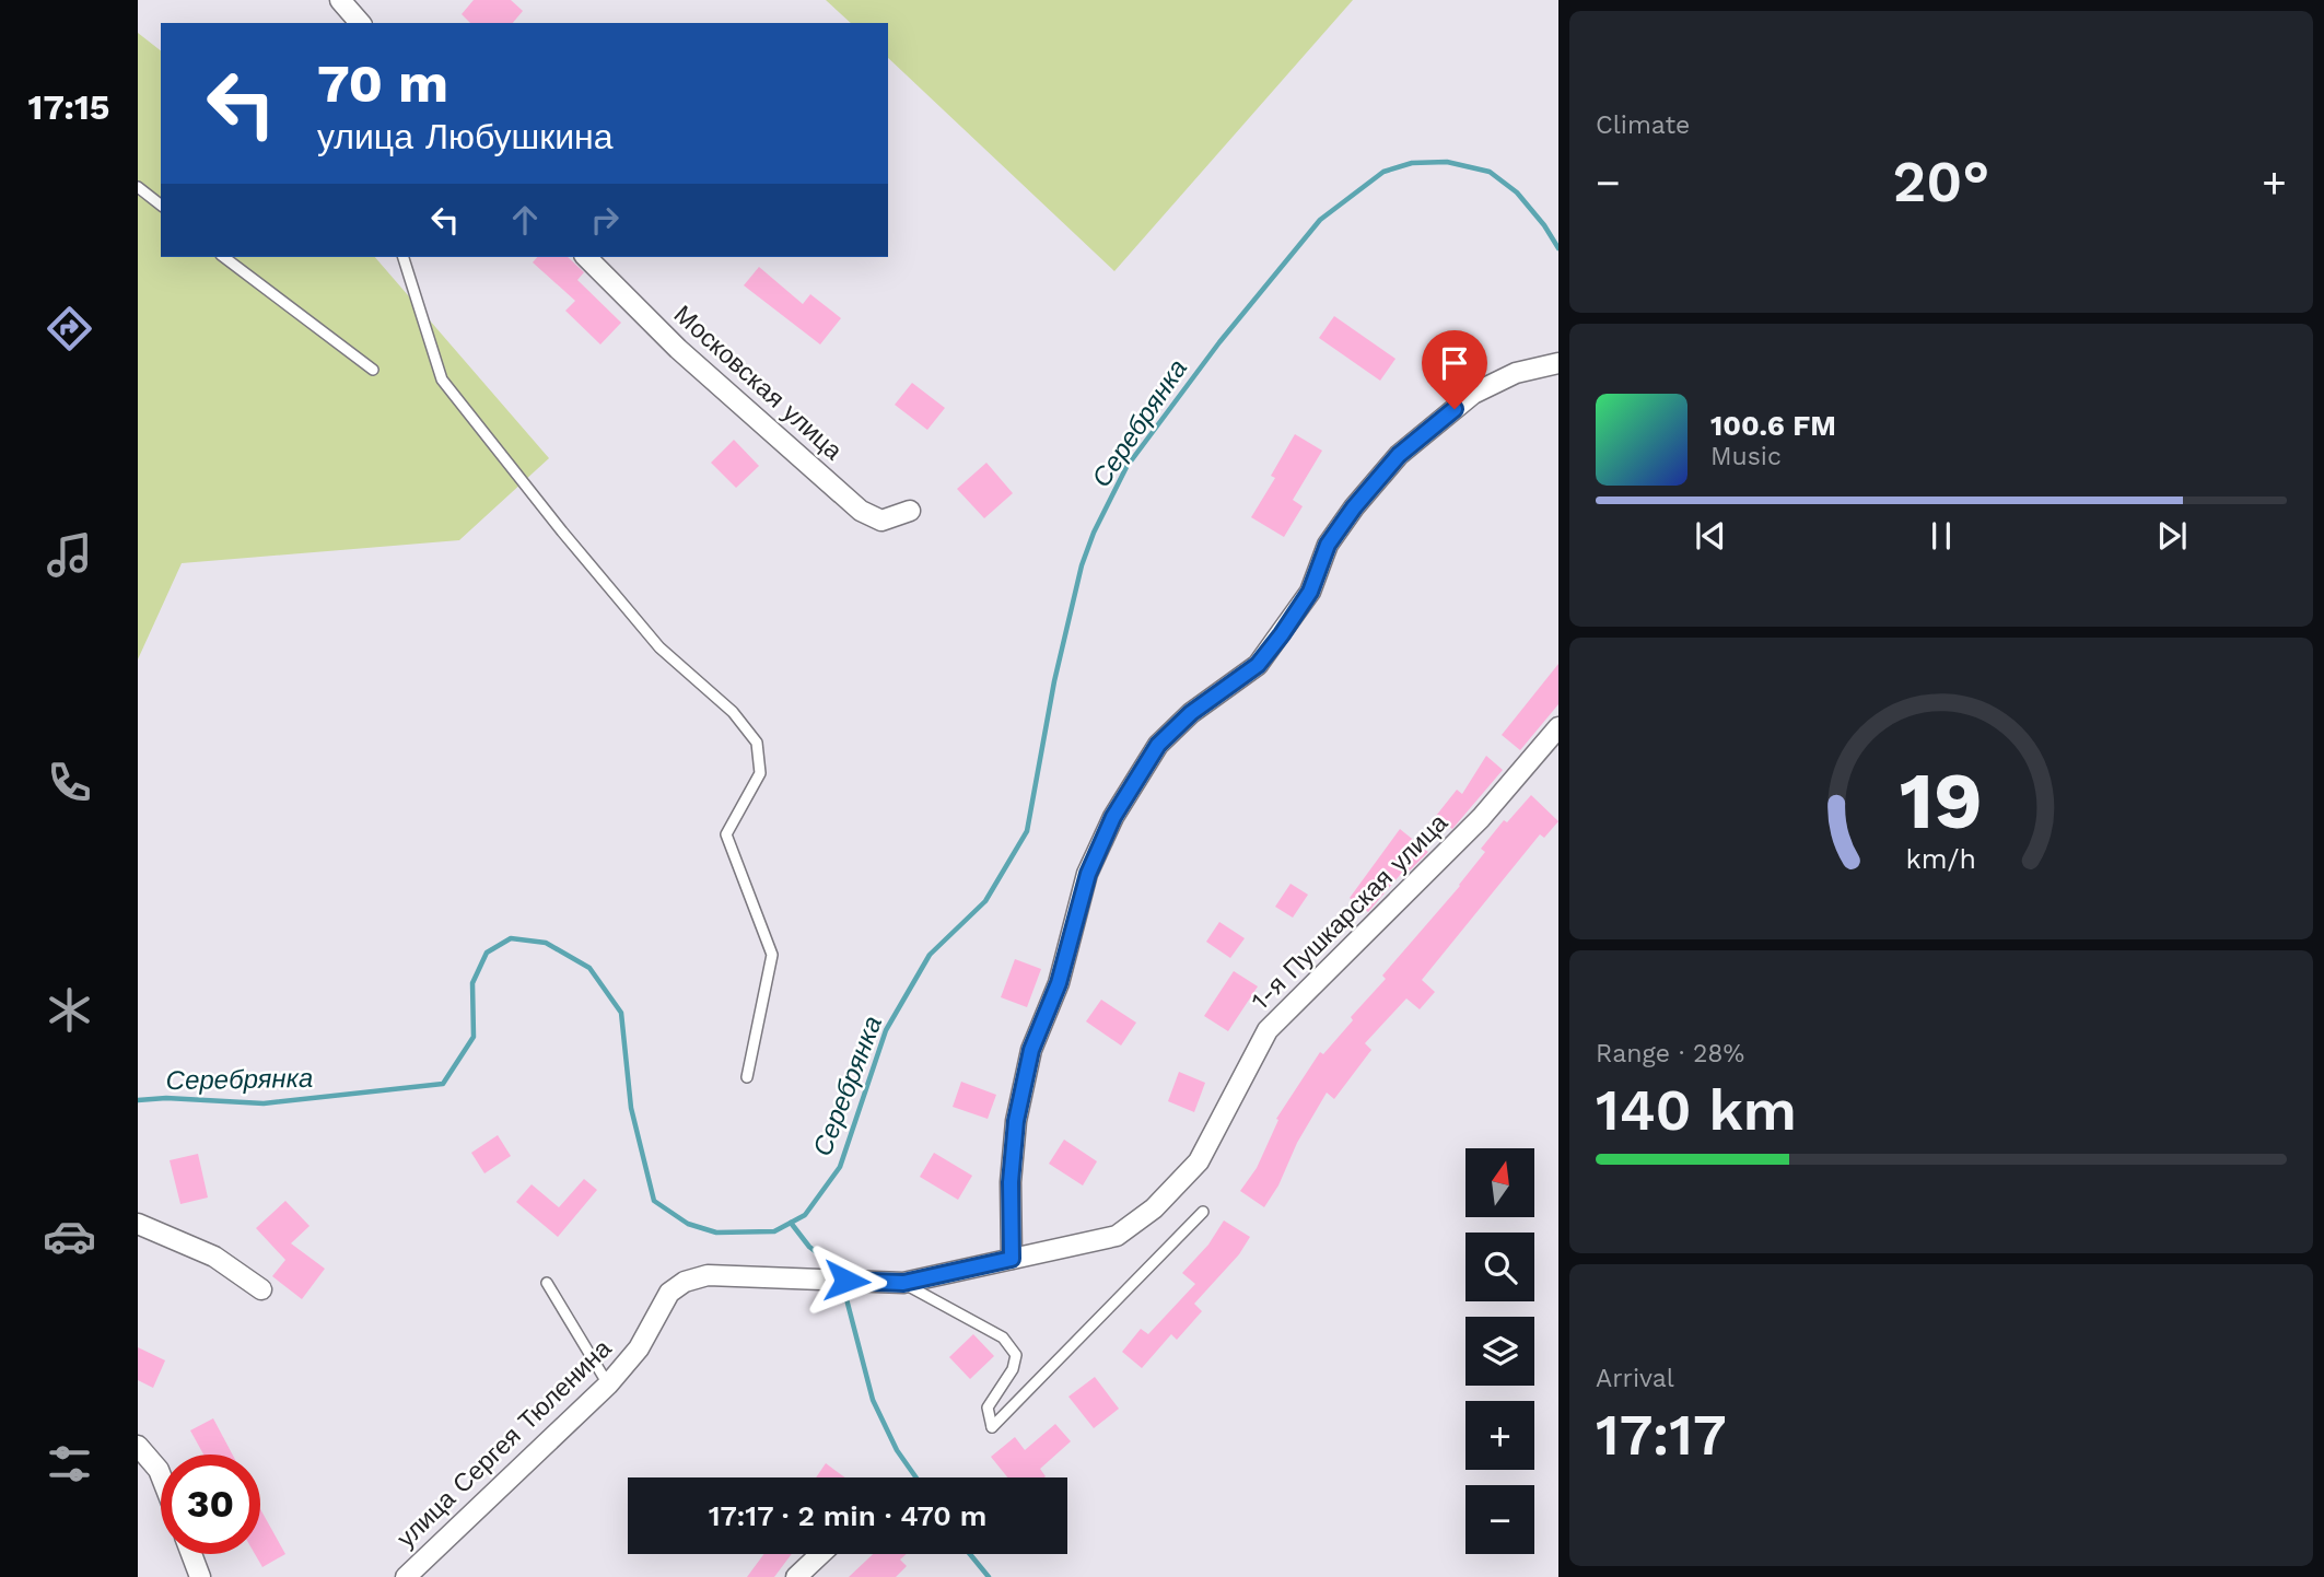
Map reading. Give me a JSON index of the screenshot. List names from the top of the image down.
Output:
{
  "streets": {
    "street": ["Московская улица", "1-я Пушкарская улица", "улица Сергея Тюленина"]
  },
  "crossings": [
    ["1-я Пушкарская улица", "улица Сергея Тюленина"]
  ],
  "water": ["Серебрянка"],
  "north": "top",
  "page": {
    "tabs": "17:15",
    "tile": [
      "Climate",
      ["Range · 28%", "140 km"],
      ["Arrival", "17:17"]
    ],
    "turn": ["70 m", "улица Любушкина"],
    "heat": ["−", "20°", "+"],
    "song": ["100.6 FM", "Music"],
    "map_buttons": ["+", "−"],
    "limit": "30",
    "trip": "17:17 · 2 min · 470 m",
    "gauge": ["19", "km/h"]
  }
}
